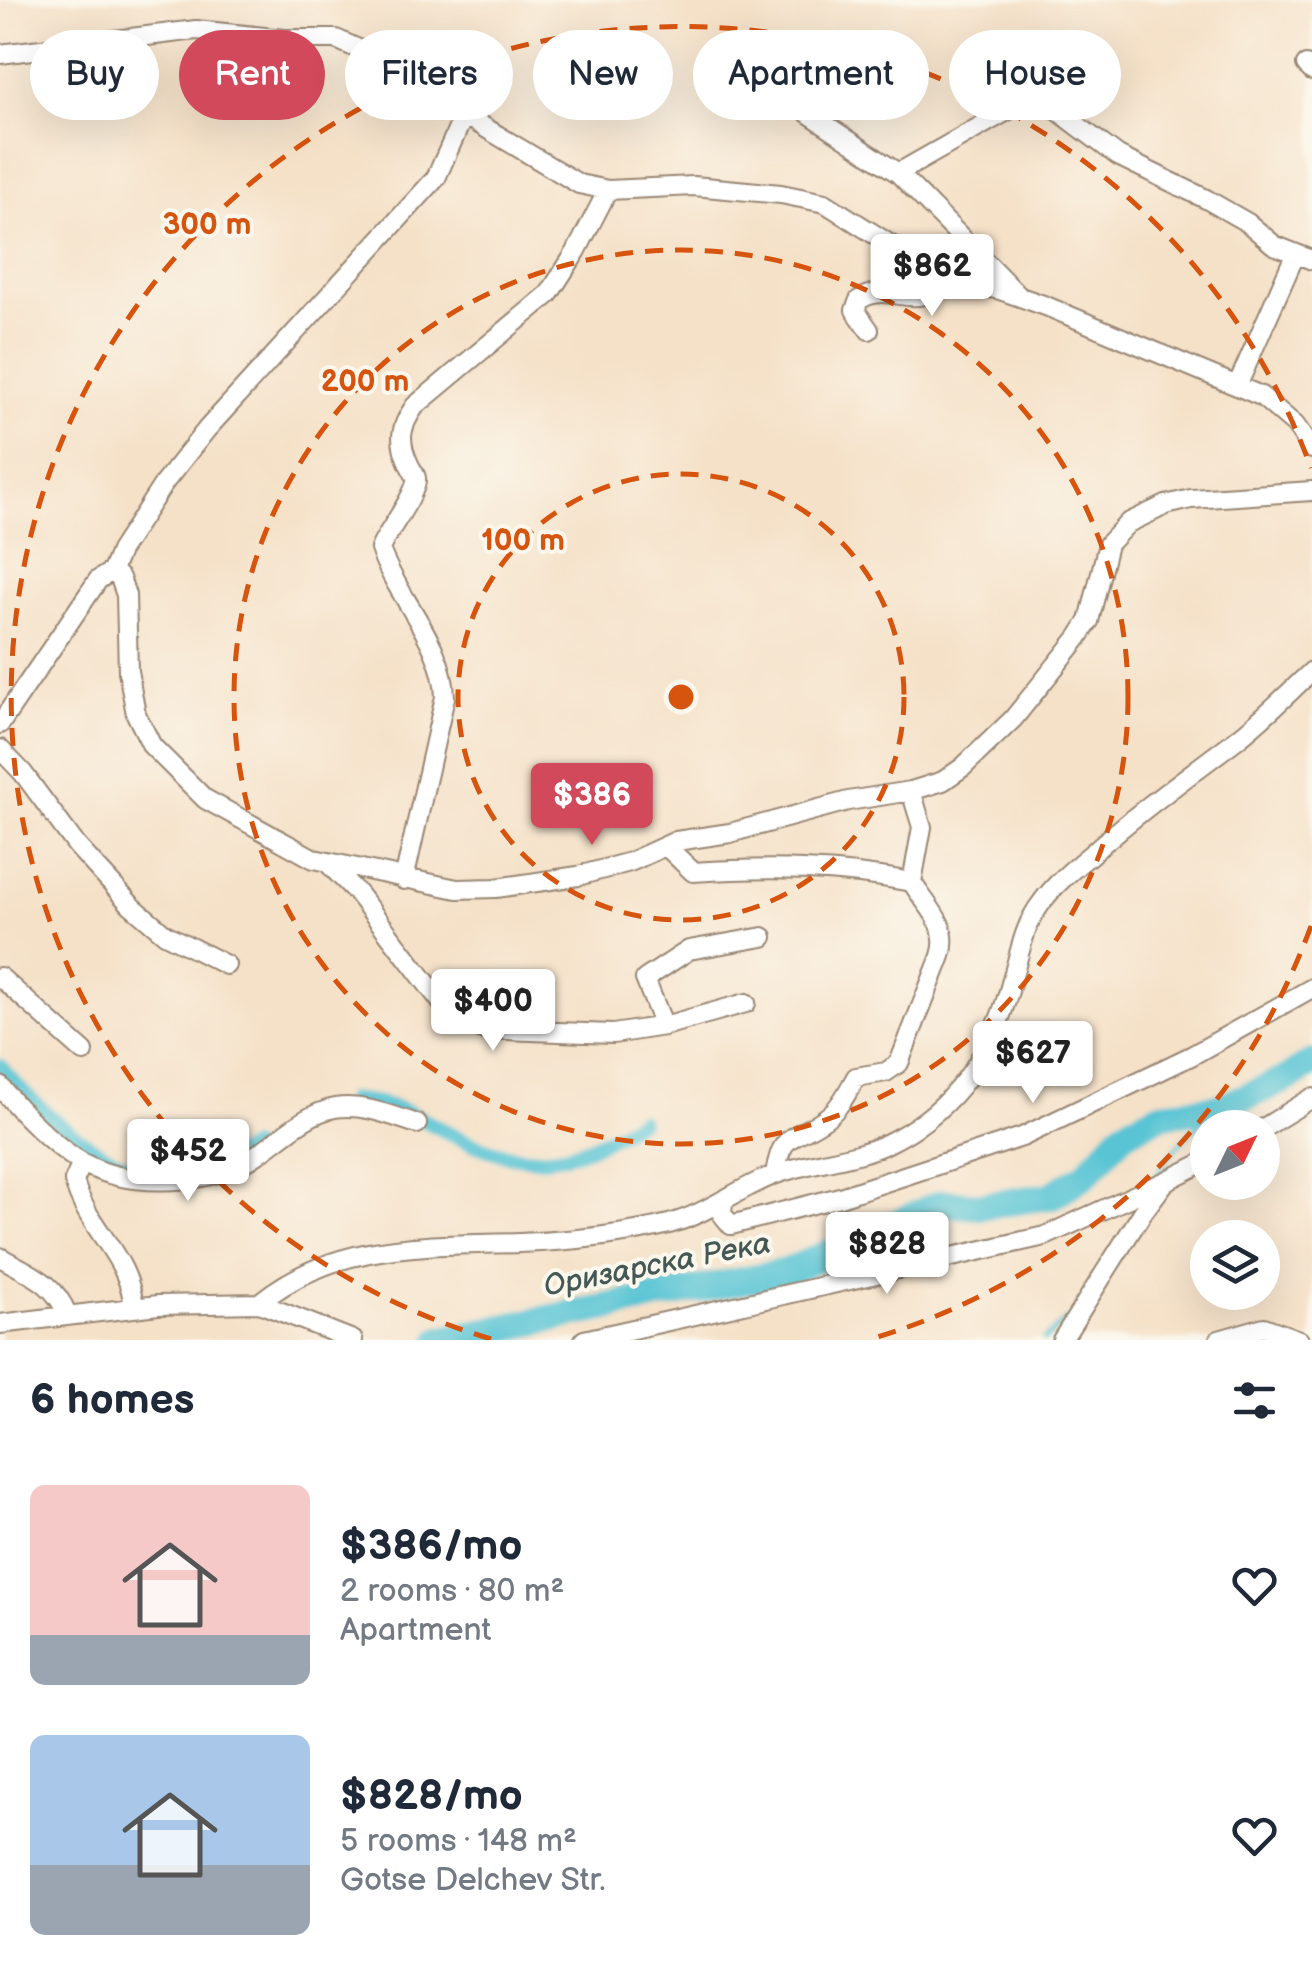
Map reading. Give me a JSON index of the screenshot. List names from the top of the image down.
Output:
{
  "water": ["Оризарска Река"],
  "north": "top right",
  "page": {
    "chip": [
      "Buy",
      "Rent",
      "Filters",
      "New",
      "Apartment",
      "House"
    ],
    "price": [
      "$862",
      "$386",
      "$400",
      "$627",
      "$452",
      "$828"
    ],
    "heading": "6 homes",
    "list": [
      {
        "name": "$386/mo",
        "note": "2 rooms · 80 m² · Apartment"
      },
      {
        "name": "$828/mo",
        "note": "5 rooms · 148 m² · Gotse Delchev Str."
      }
    ]
  },
  "rings": ["300 m", "200 m", "100 m"]
}
